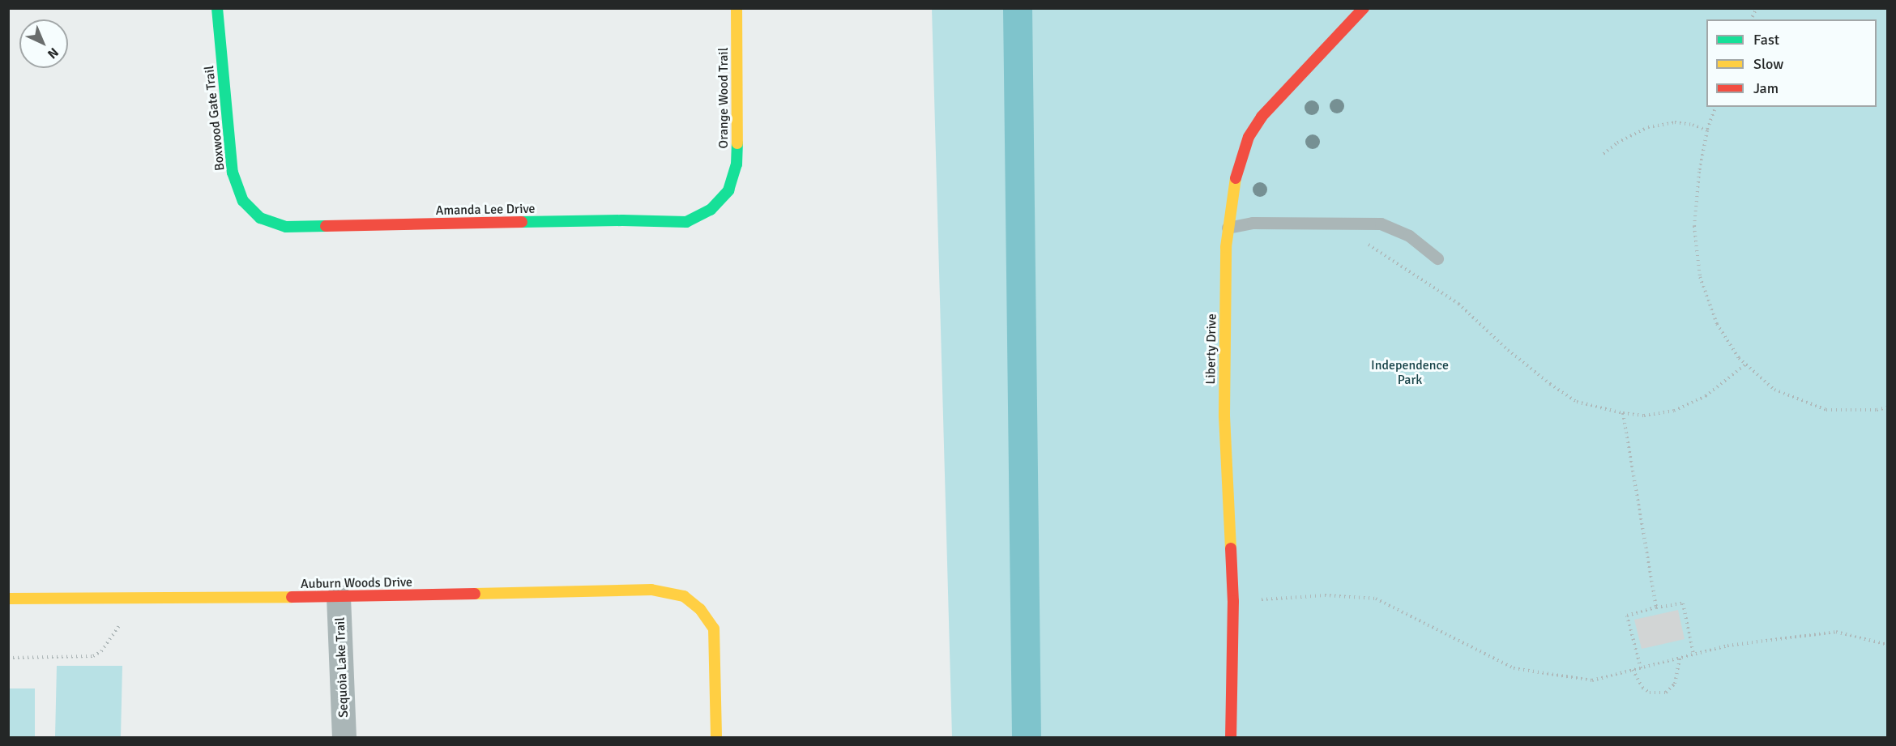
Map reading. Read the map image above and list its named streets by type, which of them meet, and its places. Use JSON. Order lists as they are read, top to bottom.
{
  "streets": {
    "street": [
      "Orange Wood Trail",
      "Boxwood Gate Trail",
      "Amanda Lee Drive",
      "Liberty Drive",
      "Auburn Woods Drive",
      "Sequoia Lake Trail"
    ]
  },
  "crossings": [
    ["Orange Wood Trail", "Amanda Lee Drive"],
    ["Boxwood Gate Trail", "Amanda Lee Drive"],
    ["Auburn Woods Drive", "Sequoia Lake Trail"]
  ],
  "parks": ["Independence Park"],
  "legend": ["Fast", "Slow", "Jam"],
  "north": "bottom right"
}
